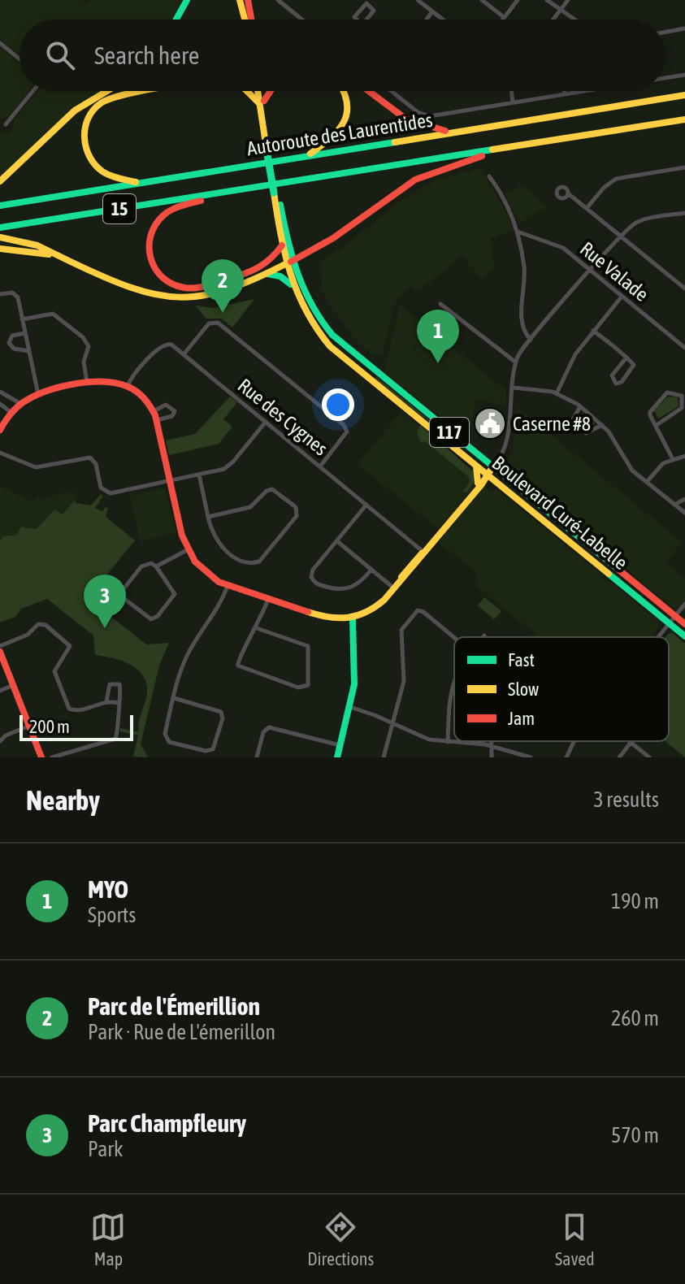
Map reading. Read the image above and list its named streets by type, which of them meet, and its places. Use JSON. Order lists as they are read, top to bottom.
{
  "streets": {
    "main road": [
      "Autoroute des Laurentides",
      "15",
      "117",
      "Boulevard Curé-Labelle"
    ],
    "street": ["Rue Valade", "Rue des Cygnes"]
  },
  "places": {
    "public building": ["Caserne #8"]
  },
  "legend": ["Fast", "Slow", "Jam"],
  "scale_bar": "200 m",
  "page": {
    "search": "Search here",
    "pins": ["2", "1", "3"],
    "scale": "200 m",
    "heading": ["Nearby", "3 results"],
    "list": [
      {
        "mark": "1",
        "name": "MYO",
        "note": "Sports",
        "value": "190 m"
      },
      {
        "mark": "2",
        "name": "Parc de l'Émerillion",
        "note": "Park · Rue de L'émerillon",
        "value": "260 m"
      },
      {
        "mark": "3",
        "name": "Parc Champfleury",
        "note": "Park",
        "value": "570 m"
      }
    ],
    "nav": ["Map", "Directions", "Saved"]
  }
}
